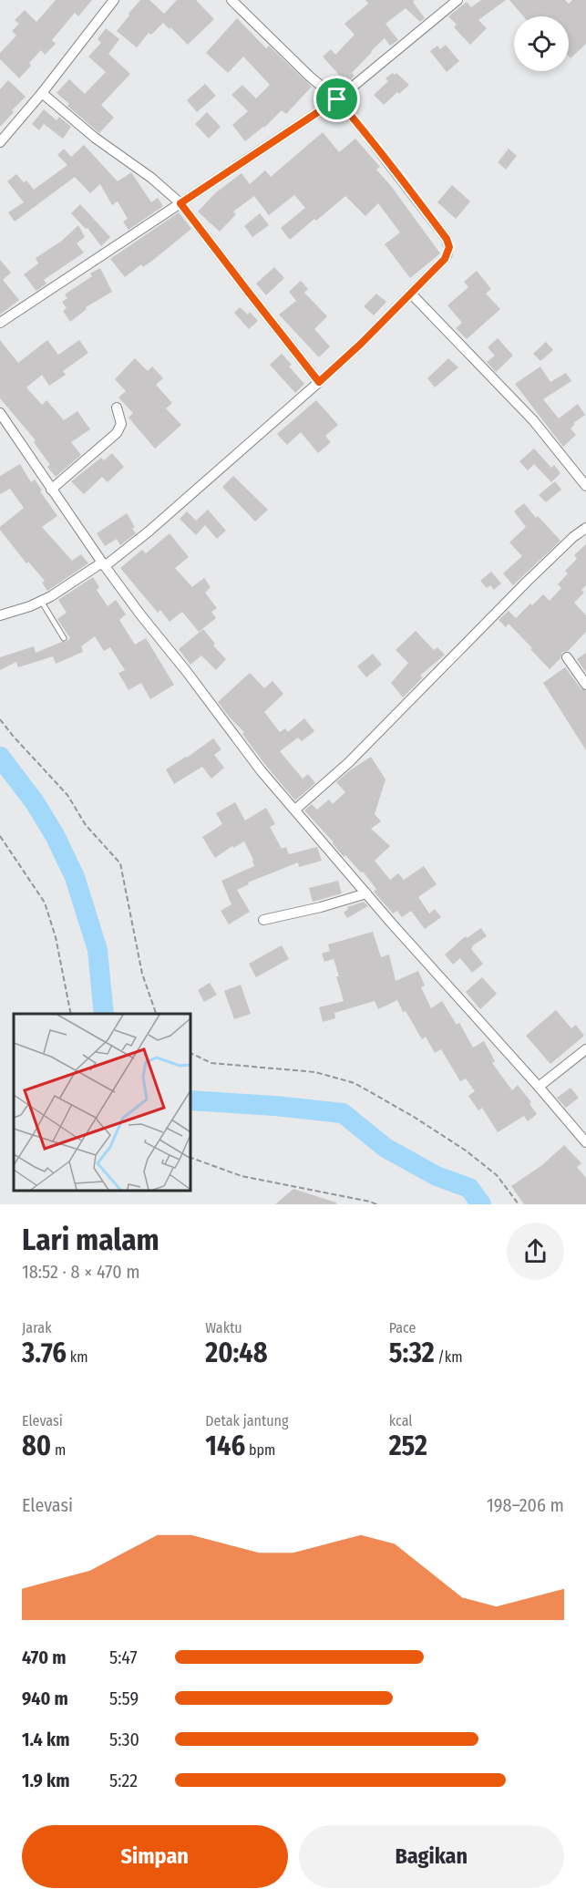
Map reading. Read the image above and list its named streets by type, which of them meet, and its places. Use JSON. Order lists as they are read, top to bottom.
{
  "page": {
    "heading": ["Lari malam", "18:52 · 8 × 470 m"],
    "stats": [
      ["Jarak", "3.76 km"],
      ["Waktu", "20:48"],
      ["Pace", "5:32 /km"],
      ["Elevasi", "80 m"],
      ["Detak jantung", "146 bpm"],
      ["kcal", "252"]
    ],
    "chart": ["Elevasi", "198–206 m"],
    "list": [
      {
        "name": "470 m",
        "note": "5:47"
      },
      {
        "name": "940 m",
        "note": "5:59"
      },
      {
        "name": "1.4 km",
        "note": "5:30"
      },
      {
        "name": "1.9 km",
        "note": "5:22"
      }
    ],
    "buttons": ["Simpan", "Bagikan"]
  }
}
